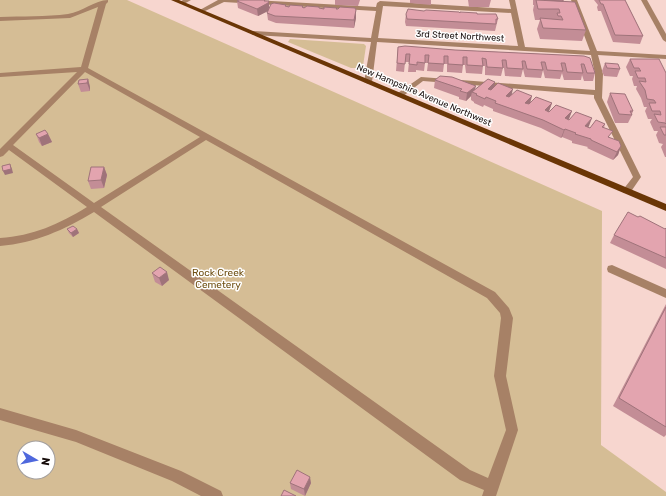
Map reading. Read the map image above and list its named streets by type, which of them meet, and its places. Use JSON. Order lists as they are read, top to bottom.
{
  "streets": {
    "main road": ["New Hampshire Avenue Northwest"],
    "street": ["3rd Street Northwest"]
  },
  "crossings": [
    ["3rd Street Northwest", "New Hampshire Avenue Northwest"]
  ],
  "parks": ["Rock Creek Cemetery"],
  "north": "right"
}
